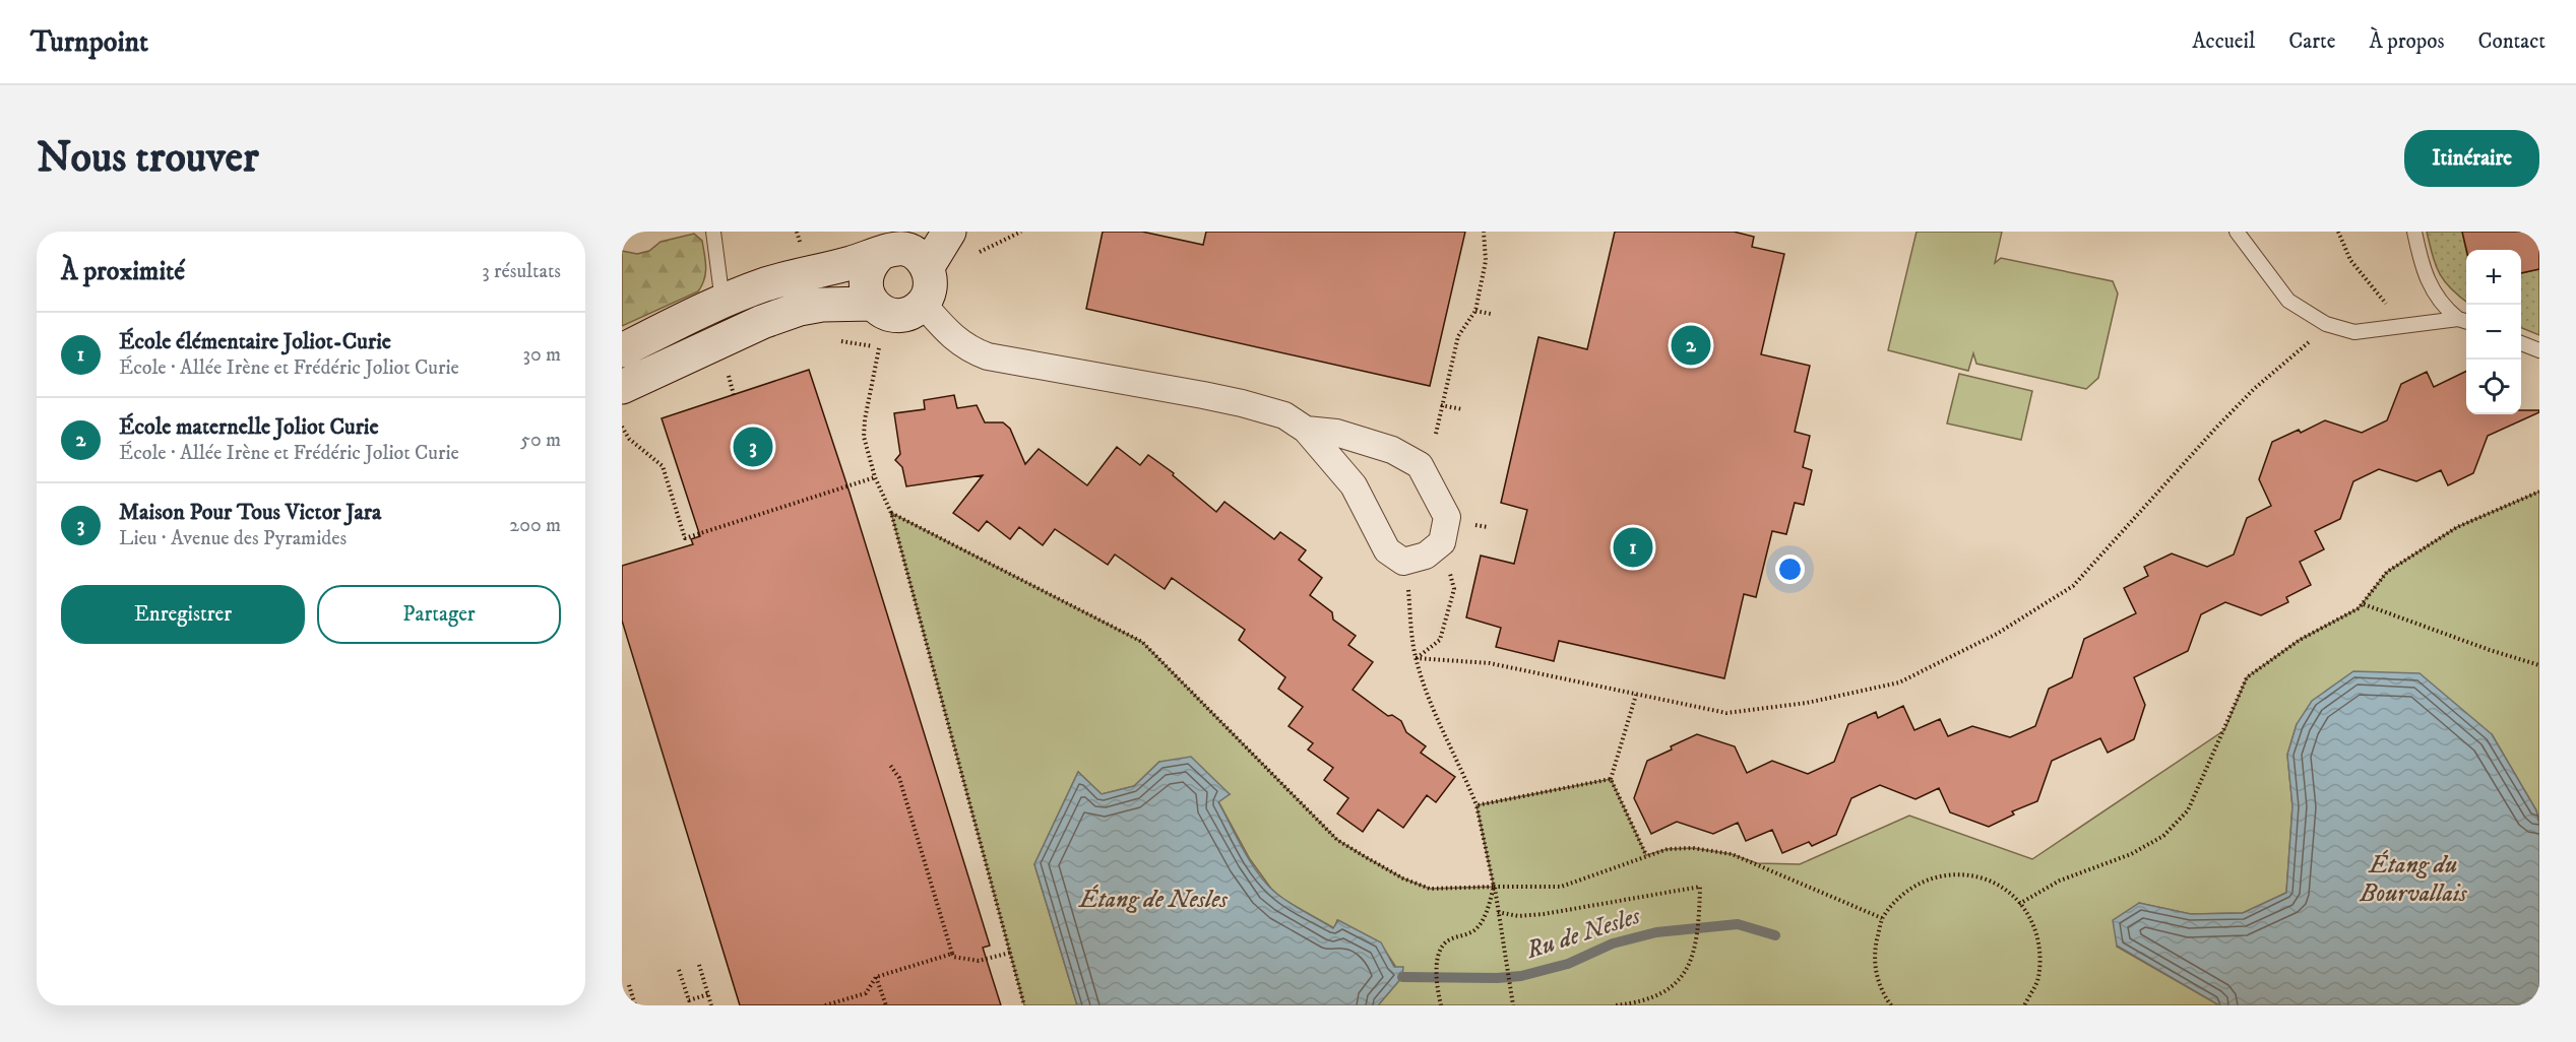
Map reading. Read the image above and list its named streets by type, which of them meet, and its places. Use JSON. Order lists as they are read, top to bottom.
{
  "water": ["Étang du Bourvallais", "Étang de Nesles", "Ru de Nesles"],
  "page": {
    "header": "Turnpoint",
    "nav": [
      "Accueil",
      "Carte",
      "À propos",
      "Contact"
    ],
    "buttons": [
      "Itinéraire",
      ["Enregistrer", "Partager"]
    ],
    "title": "Nous trouver",
    "heading": ["À proximité", "3 résultats"],
    "map_buttons": ["+", "−"],
    "list": [
      {
        "mark": "1",
        "name": "École élémentaire Joliot-Curie",
        "note": "École · Allée Irène et Frédéric Joliot Curie",
        "value": "30 m"
      },
      {
        "mark": "2",
        "name": "École maternelle Joliot Curie",
        "note": "École · Allée Irène et Frédéric Joliot Curie",
        "value": "50 m"
      },
      {
        "mark": "3",
        "name": "Maison Pour Tous Victor Jara",
        "note": "Lieu · Avenue des Pyramides",
        "value": "200 m"
      }
    ],
    "pins": ["2", "3", "1"]
  }
}
